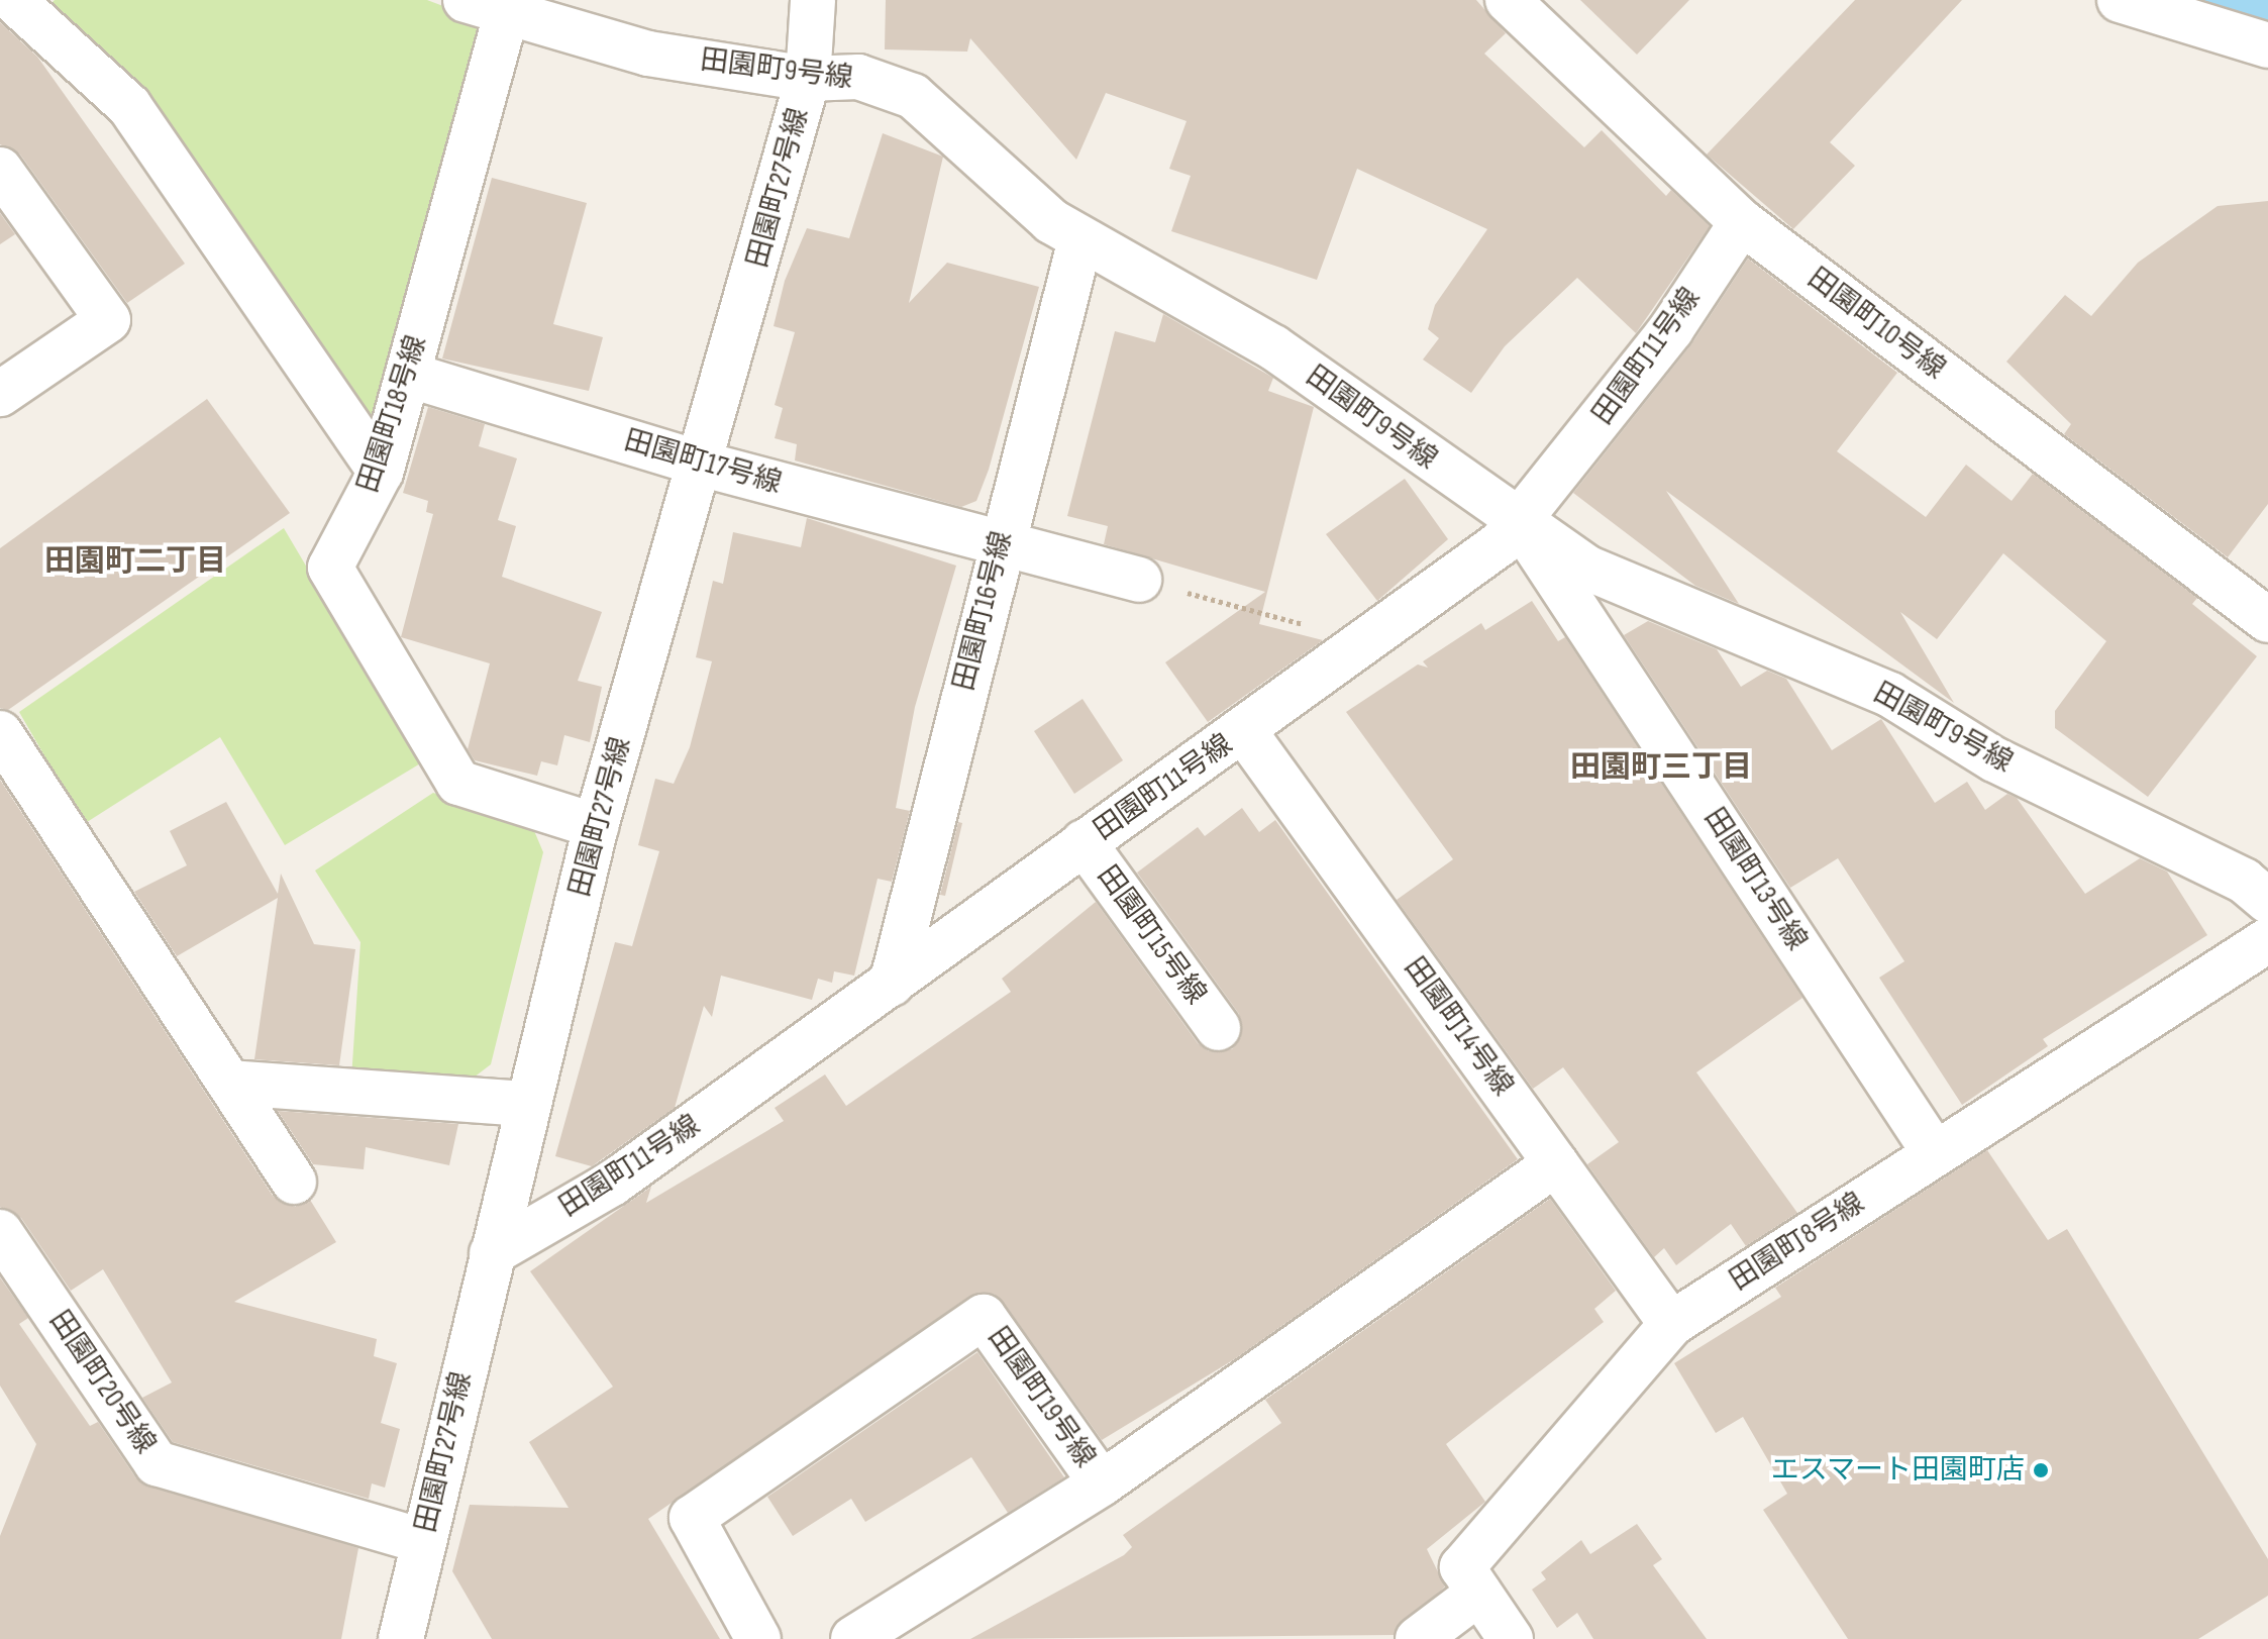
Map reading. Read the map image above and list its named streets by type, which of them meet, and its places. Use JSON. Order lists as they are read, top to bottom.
{
  "streets": {
    "street": [
      "田園町9号線",
      "田園町27号線",
      "田園町10号線",
      "田園町11号線",
      "田園町18号線",
      "田園町17号線",
      "田園町16号線",
      "田園町13号線",
      "田園町15号線",
      "田園町14号線",
      "田園町8号線",
      "田園町20号線",
      "田園町19号線"
    ]
  },
  "crossings": [
    ["田園町9号線", "田園町27号線"],
    ["田園町9号線", "田園町11号線"],
    ["田園町9号線", "田園町18号線"],
    ["田園町9号線", "田園町16号線"],
    ["田園町9号線", "田園町13号線"],
    ["田園町27号線", "田園町11号線"],
    ["田園町27号線", "田園町18号線"],
    ["田園町27号線", "田園町17号線"],
    ["田園町27号線", "田園町20号線"],
    ["田園町10号線", "田園町11号線"],
    ["田園町11号線", "田園町16号線"],
    ["田園町11号線", "田園町13号線"],
    ["田園町11号線", "田園町15号線"],
    ["田園町11号線", "田園町14号線"],
    ["田園町18号線", "田園町17号線"],
    ["田園町17号線", "田園町16号線"],
    ["田園町13号線", "田園町8号線"],
    ["田園町14号線", "田園町8号線"]
  ],
  "districts": ["田園町二丁目", "田園町三丁目"],
  "places": ["エスマート田園町店"]
}
